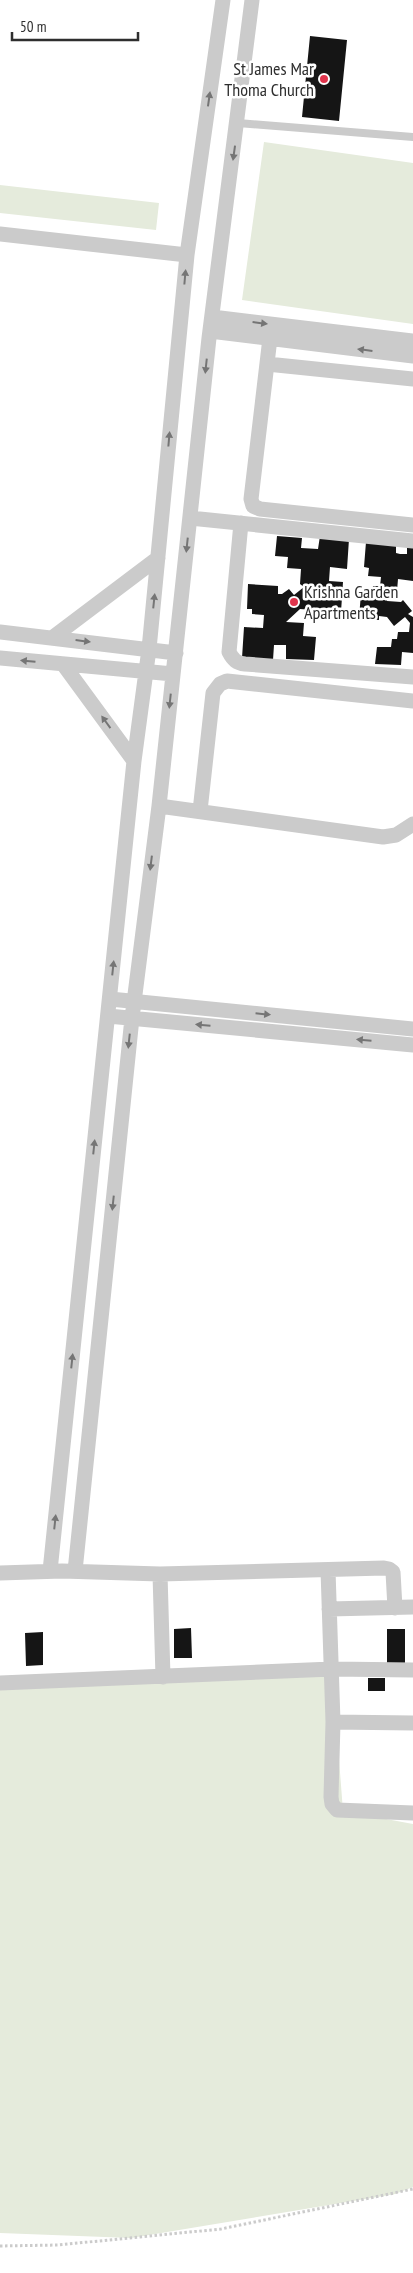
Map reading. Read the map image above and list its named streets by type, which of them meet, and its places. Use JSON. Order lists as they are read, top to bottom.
{
  "places": ["St James Mar Thoma Church", "Krishna Garden Apartments"],
  "scale_bar": "50 m"
}
